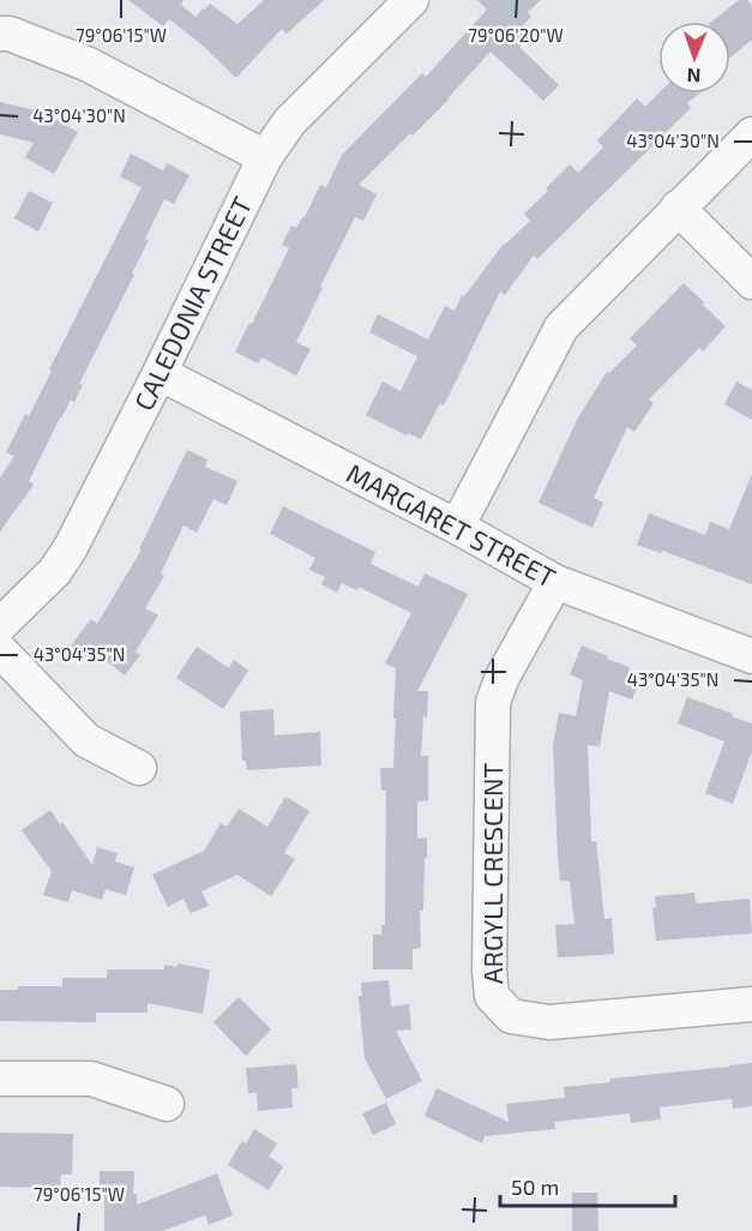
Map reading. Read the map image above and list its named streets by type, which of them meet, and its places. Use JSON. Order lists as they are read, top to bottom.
{
  "streets": {
    "street": ["CALEDONIA STREET", "MARGARET STREET", "ARGYLL CRESCENT"]
  },
  "crossings": [
    ["CALEDONIA STREET", "MARGARET STREET"],
    ["MARGARET STREET", "ARGYLL CRESCENT"]
  ],
  "scale_bar": "50 m",
  "north": "bottom",
  "coordinates": [
    "79°06'15\"W",
    "79°06'20\"W",
    "43°04'30\"N",
    "43°04'35\"N"
  ]
}
